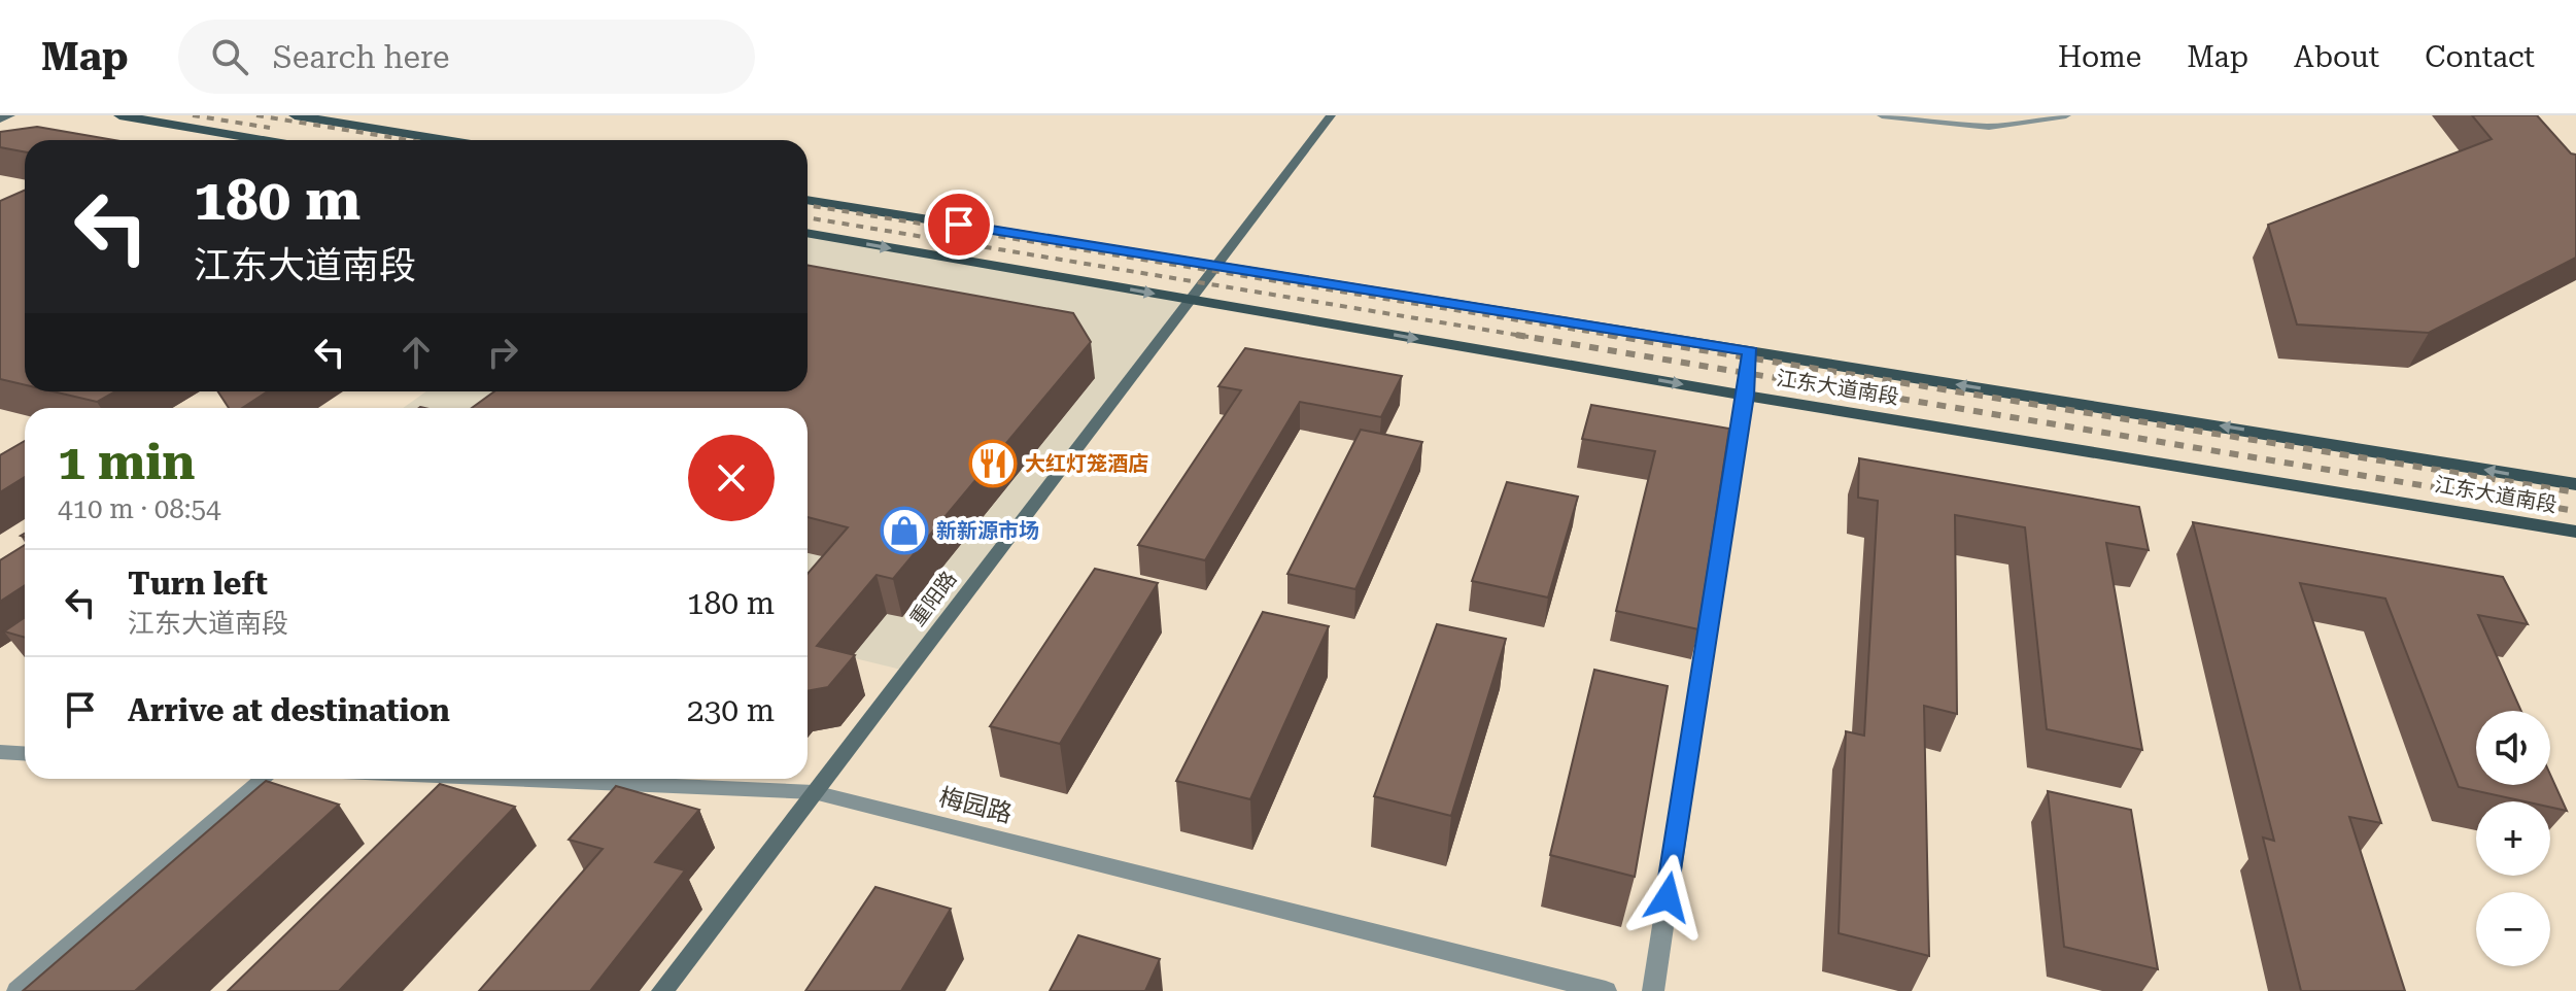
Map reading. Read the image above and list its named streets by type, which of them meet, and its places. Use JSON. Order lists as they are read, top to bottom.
{
  "streets": {
    "main road": ["江东大道南段"],
    "street": ["重阳路", "梅园路"]
  },
  "crossings": [
    ["江东大道南段", "重阳路"],
    ["重阳路", "梅园路"]
  ],
  "places": {
    "restaurant": ["大红灯笼酒店"],
    "shop": ["新新源市场"]
  },
  "page": {
    "header": "Map",
    "search": "Search here",
    "nav": [
      "Home",
      "Map",
      "About",
      "Contact"
    ],
    "turn": ["180 m", "江东大道南段"],
    "heading": ["1 min", "410 m · 08:54"],
    "list": [
      {
        "name": "Turn left",
        "note": "江东大道南段",
        "value": "180 m"
      },
      {
        "name": "Arrive at destination",
        "value": "230 m"
      }
    ],
    "map_buttons": ["+", "−"]
  }
}
